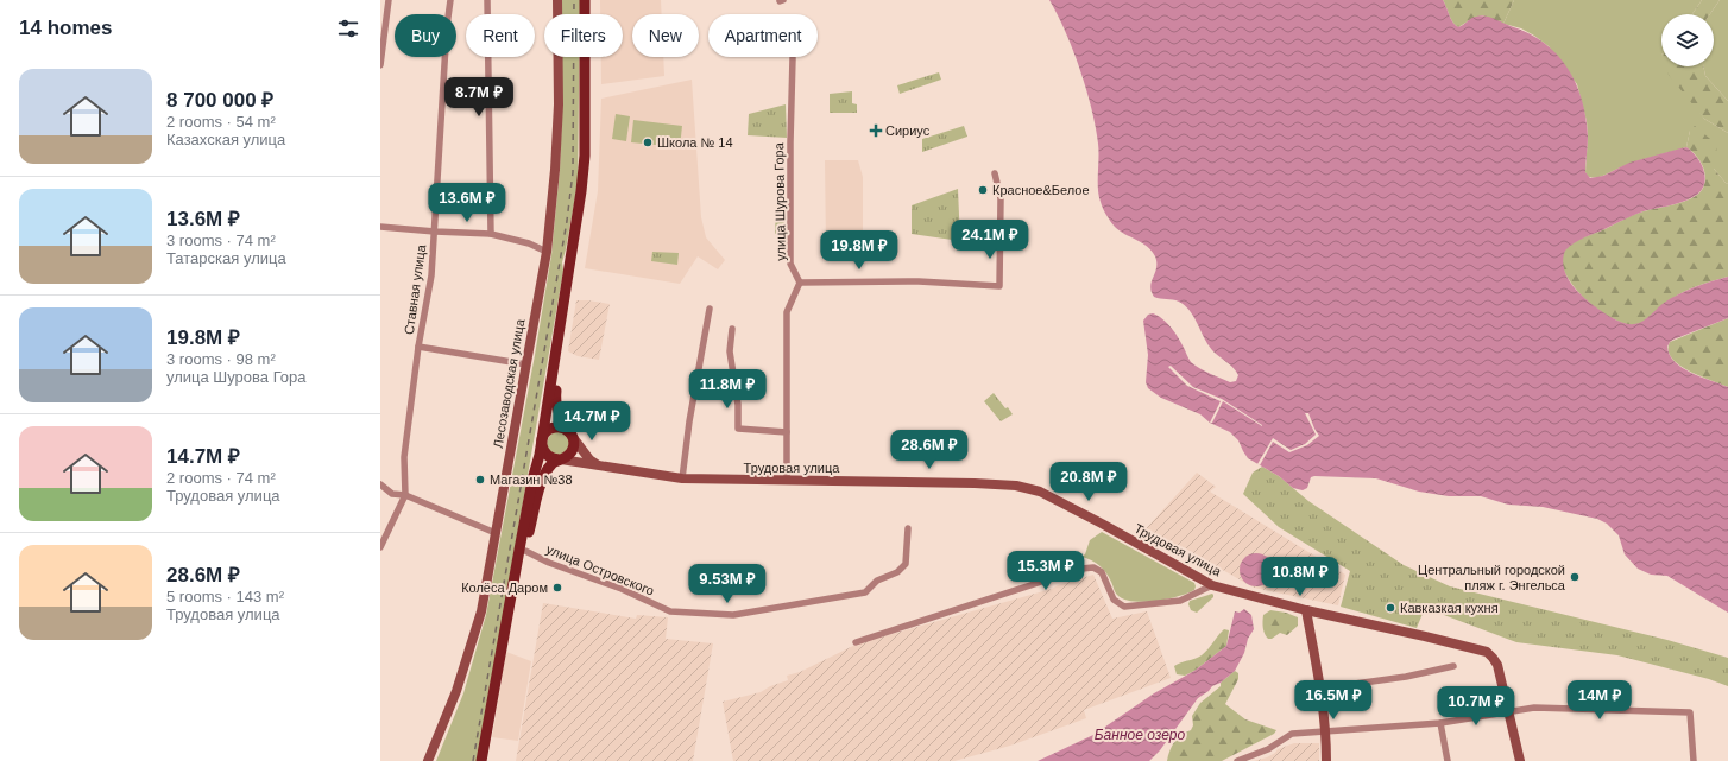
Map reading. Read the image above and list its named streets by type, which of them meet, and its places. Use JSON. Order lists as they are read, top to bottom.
{
  "streets": {
    "main road": ["Лесозаводская улица", "Трудовая улица"],
    "street": ["улица Шурова Гора", "Ставная улица", "улица Островского"]
  },
  "water": ["Банное озеро"],
  "places": {
    "health": ["Сириус"],
    "other": [
      "Школа № 14",
      "Красное&Белое",
      "Магазин №38",
      "Центральный городской пляж г. Энгельса",
      "Колёса Даром",
      "Кавказкая кухня"
    ]
  },
  "page": {
    "heading": "14 homes",
    "chip": [
      "Buy",
      "Rent",
      "Filters",
      "New",
      "Apartment"
    ],
    "list": [
      {
        "name": "8 700 000 ₽",
        "note": "2 rooms · 54 m² · Казахская улица"
      },
      {
        "name": "13.6M ₽",
        "note": "3 rooms · 74 m² · Татарская улица"
      },
      {
        "name": "19.8M ₽",
        "note": "3 rooms · 98 m² · улица Шурова Гора"
      },
      {
        "name": "14.7M ₽",
        "note": "2 rooms · 74 m² · Трудовая улица"
      },
      {
        "name": "28.6M ₽",
        "note": "5 rooms · 143 m² · Трудовая улица"
      }
    ],
    "price": [
      "8.7M ₽",
      "13.6M ₽",
      "24.1M ₽",
      "19.8M ₽",
      "11.8M ₽",
      "14.7M ₽",
      "28.6M ₽",
      "20.8M ₽",
      "15.3M ₽",
      "10.8M ₽",
      "9.53M ₽",
      "16.5M ₽",
      "14M ₽",
      "10.7M ₽"
    ]
  }
}
